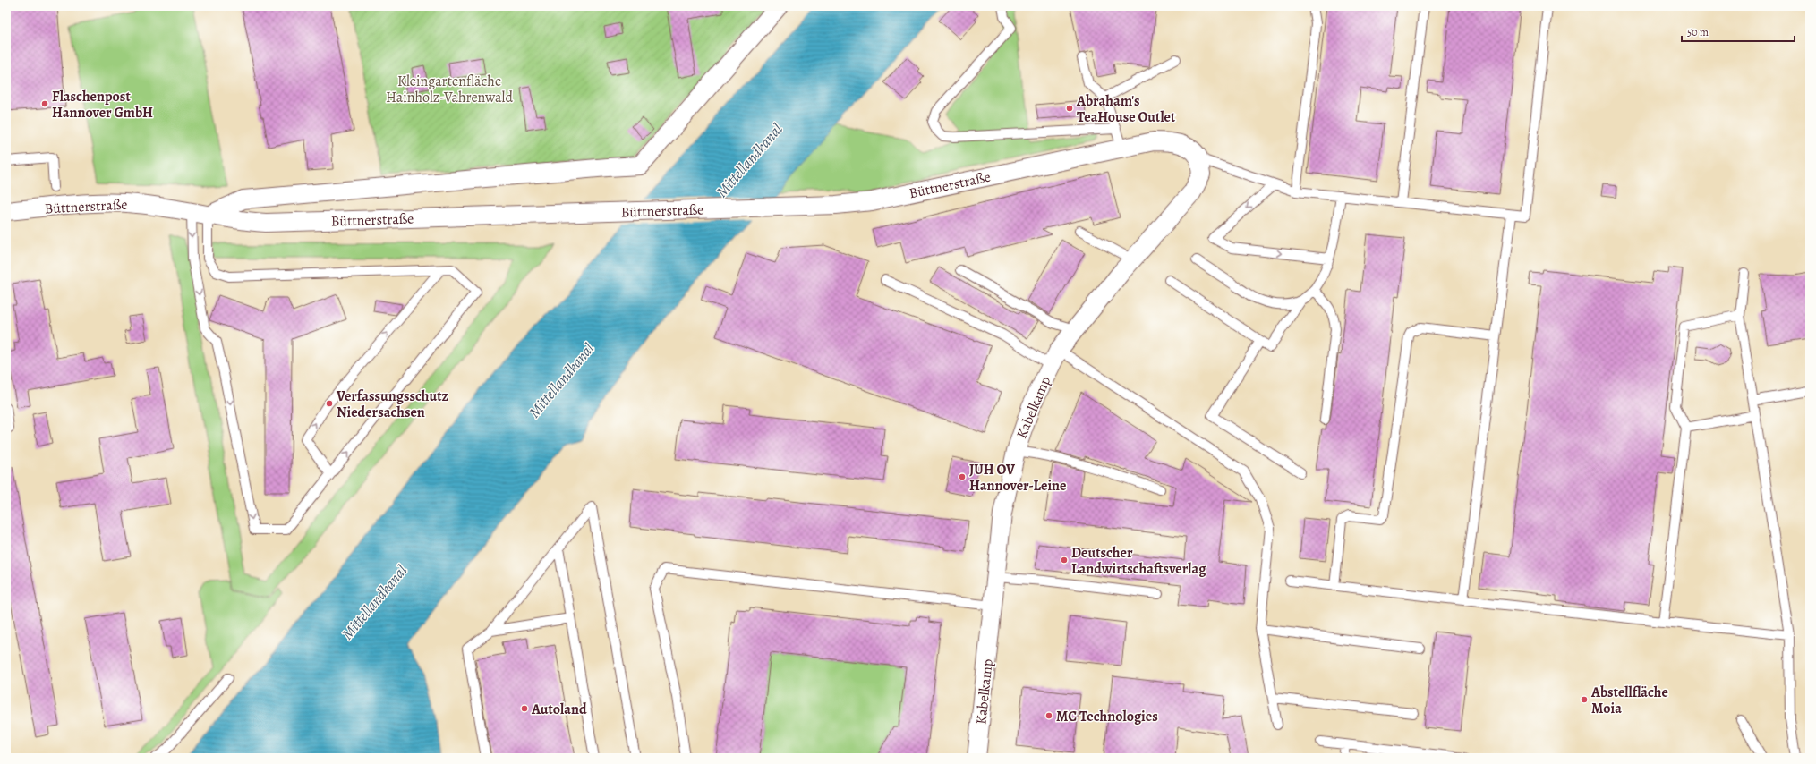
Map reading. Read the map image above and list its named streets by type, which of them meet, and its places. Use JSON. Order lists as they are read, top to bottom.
{
  "streets": {
    "street": ["Büttnerstraße", "Kabelkamp"]
  },
  "crossings": [
    ["Büttnerstraße", "Kabelkamp"]
  ],
  "water": ["Mittellandkanal"],
  "parks": ["Kleingartenfläche Hainholz-Vahrenwald"],
  "places": [
    "Flaschenpost Hannover GmbH",
    "Abraham's TeaHouse Outlet",
    "Verfassungsschutz Niedersachsen",
    "JUH OV Hannover-Leine",
    "Deutscher Landwirtschaftsverlag",
    "Abstellfläche Moia",
    "Autoland",
    "MC Technologies"
  ],
  "scale_bar": "50 m"
}
